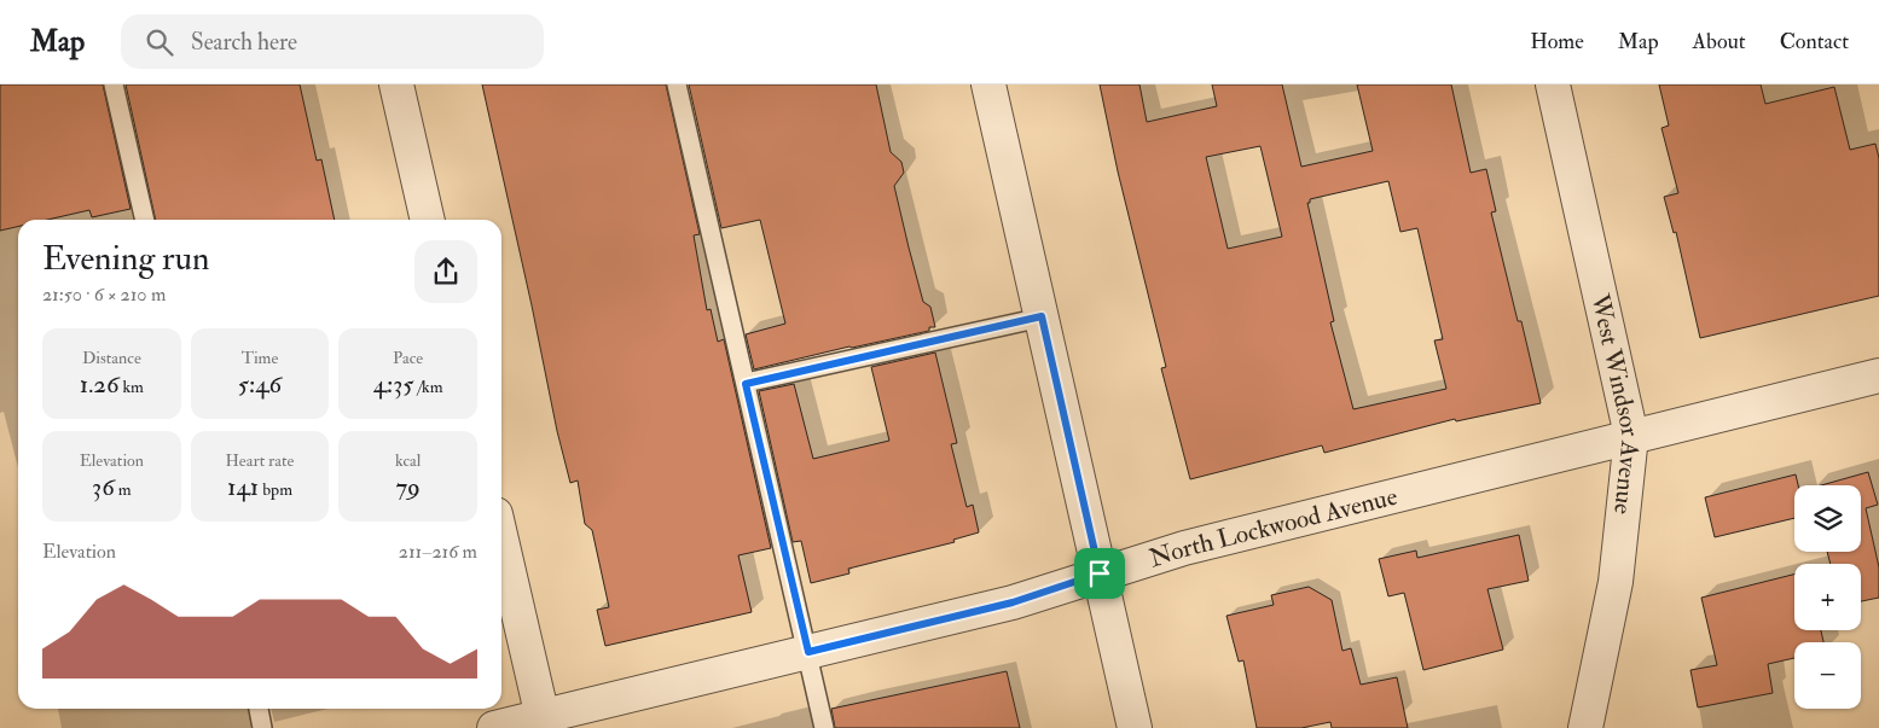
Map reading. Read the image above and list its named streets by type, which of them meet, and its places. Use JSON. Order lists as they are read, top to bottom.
{
  "streets": {
    "street": ["West Windsor Avenue", "North Lockwood Avenue"]
  },
  "crossings": [
    ["West Windsor Avenue", "North Lockwood Avenue"]
  ],
  "page": {
    "header": "Map",
    "search": "Search here",
    "nav": [
      "Home",
      "Map",
      "About",
      "Contact"
    ],
    "heading": ["Evening run", "21:50 · 6 × 210 m"],
    "stats": [
      ["Distance", "1.26 km"],
      ["Time", "5:46"],
      ["Pace", "4:35 /km"],
      ["Elevation", "36 m"],
      ["Heart rate", "141 bpm"],
      ["kcal", "79"]
    ],
    "map_buttons": ["+", "−"],
    "chart": ["Elevation", "211–216 m"]
  }
}
